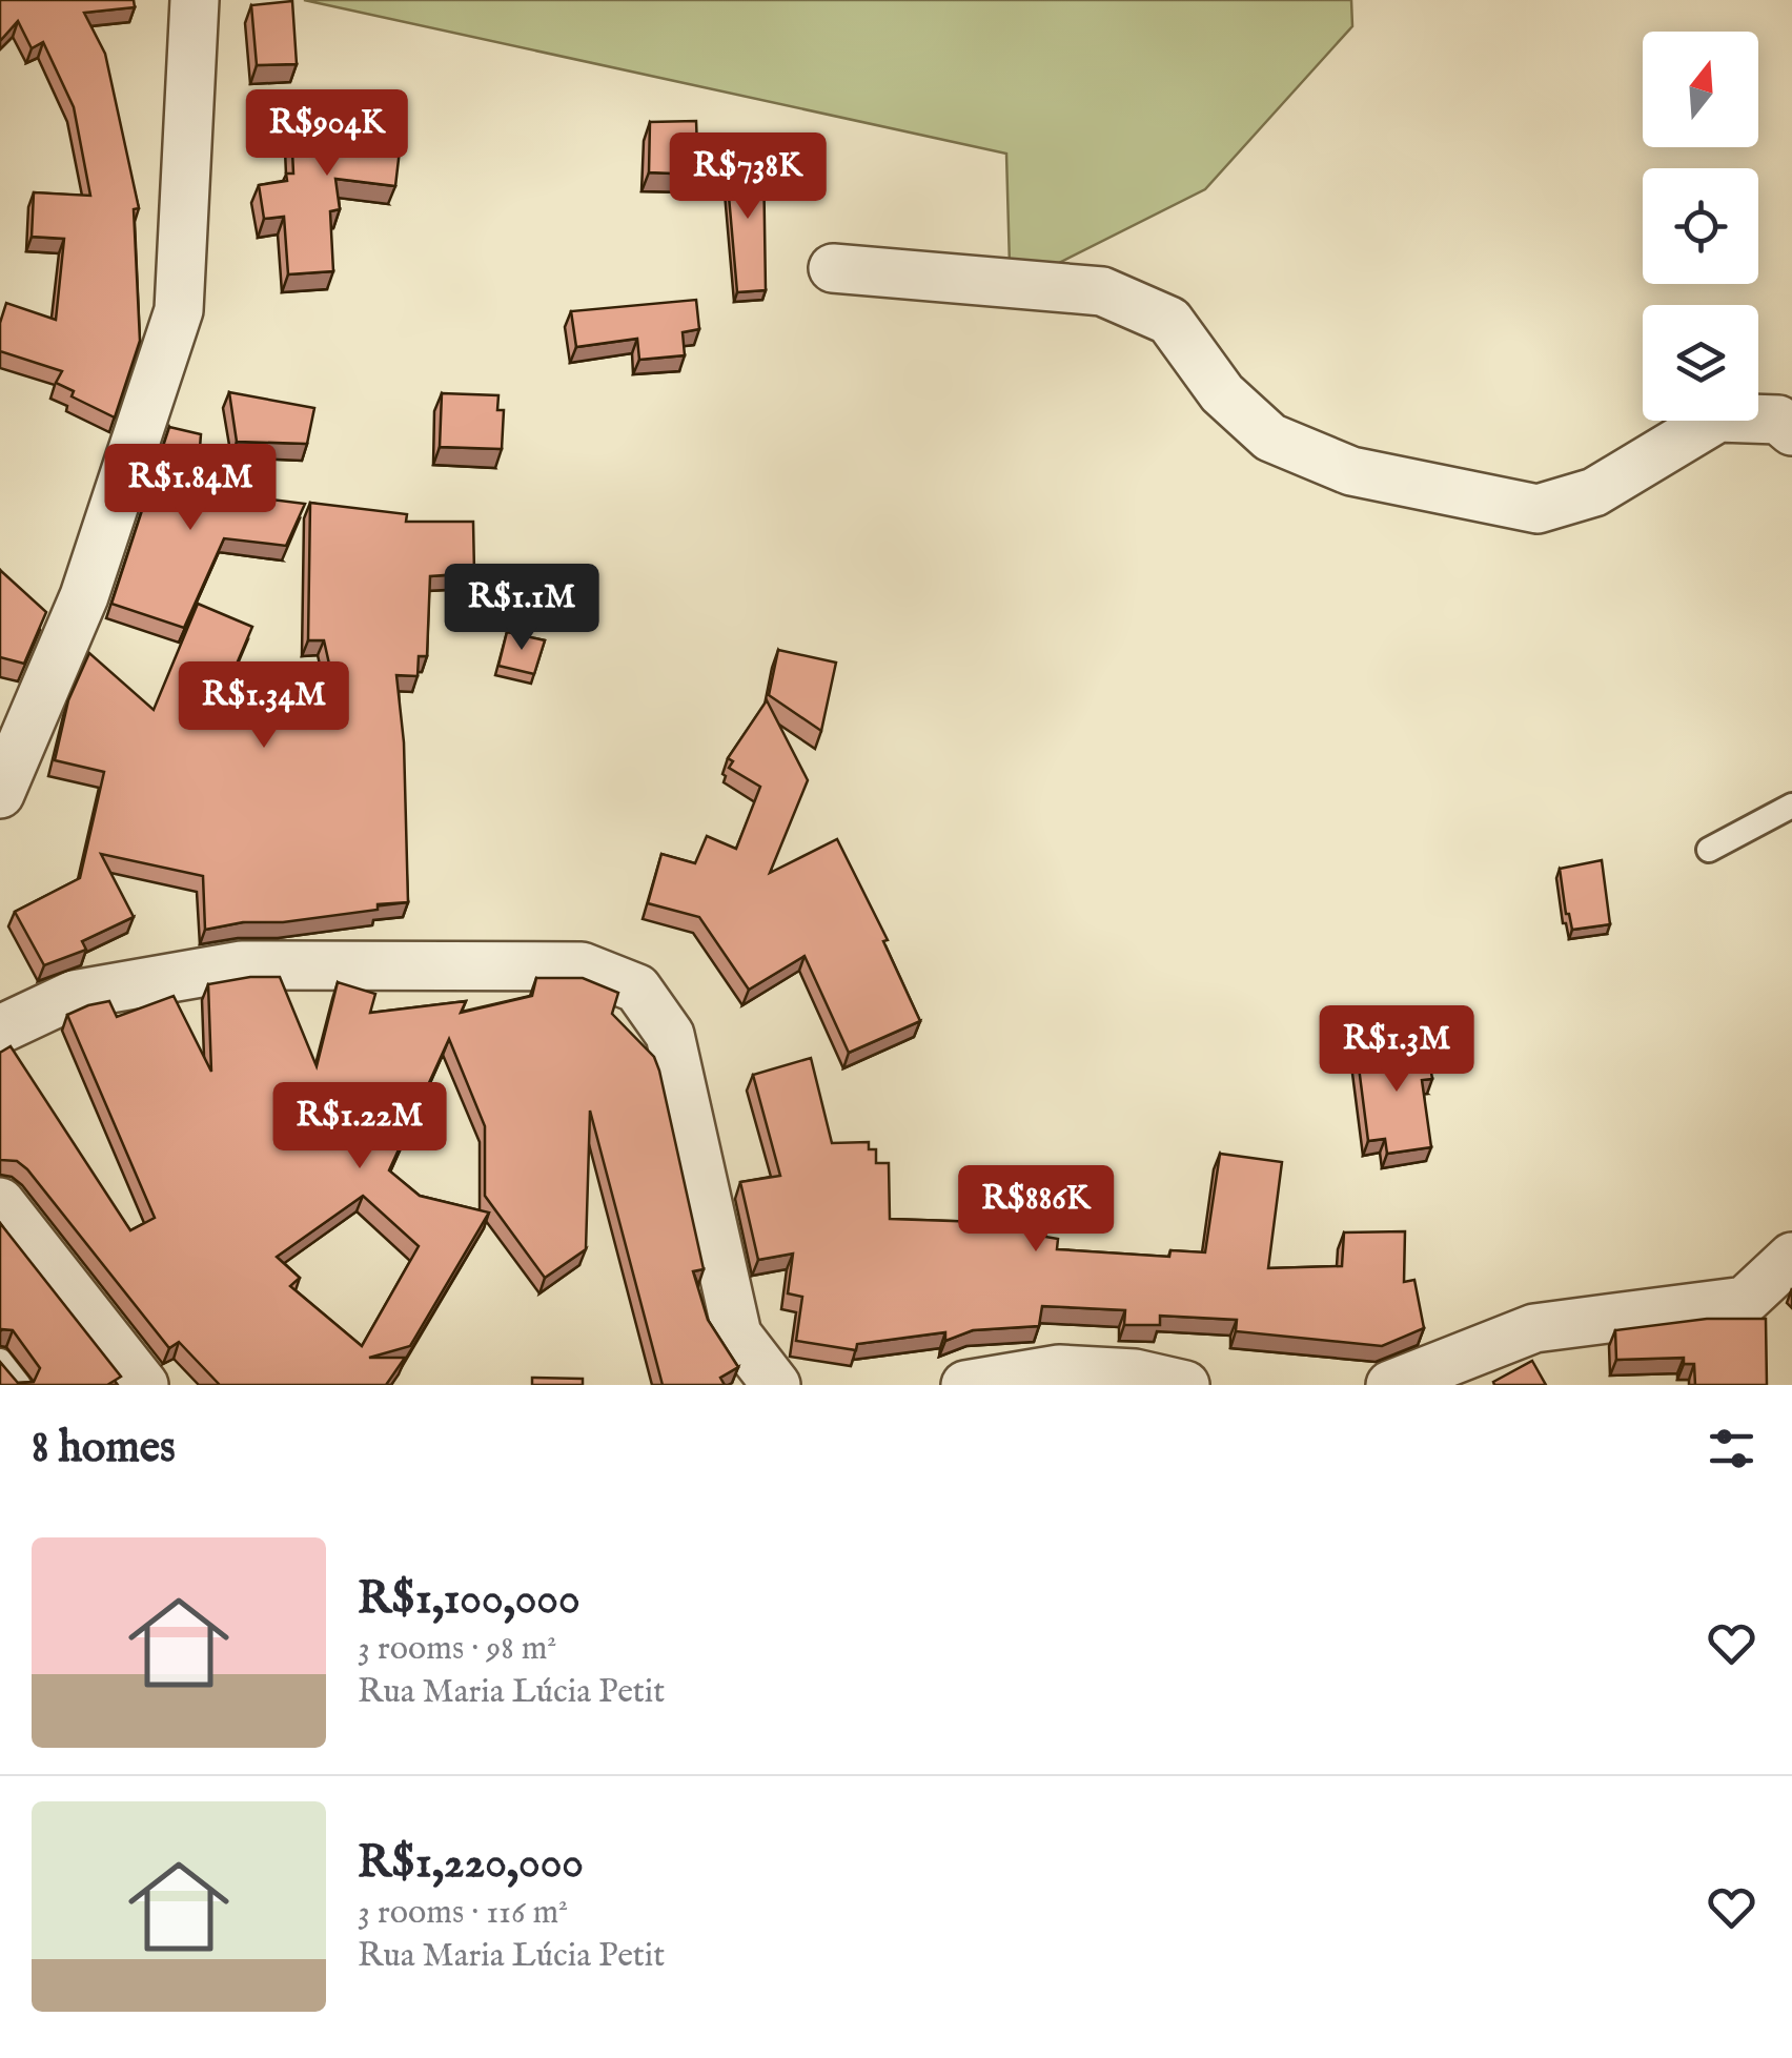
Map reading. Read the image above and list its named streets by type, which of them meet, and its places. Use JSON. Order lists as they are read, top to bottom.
{
  "north": "top",
  "page": {
    "price": [
      "R$904K",
      "R$738K",
      "R$1.84M",
      "R$1.1M",
      "R$1.34M",
      "R$1.3M",
      "R$1.22M",
      "R$886K"
    ],
    "heading": "8 homes",
    "list": [
      {
        "name": "R$1,100,000",
        "note": "3 rooms · 98 m² · Rua Maria Lúcia Petit"
      },
      {
        "name": "R$1,220,000",
        "note": "3 rooms · 116 m² · Rua Maria Lúcia Petit"
      }
    ]
  }
}
